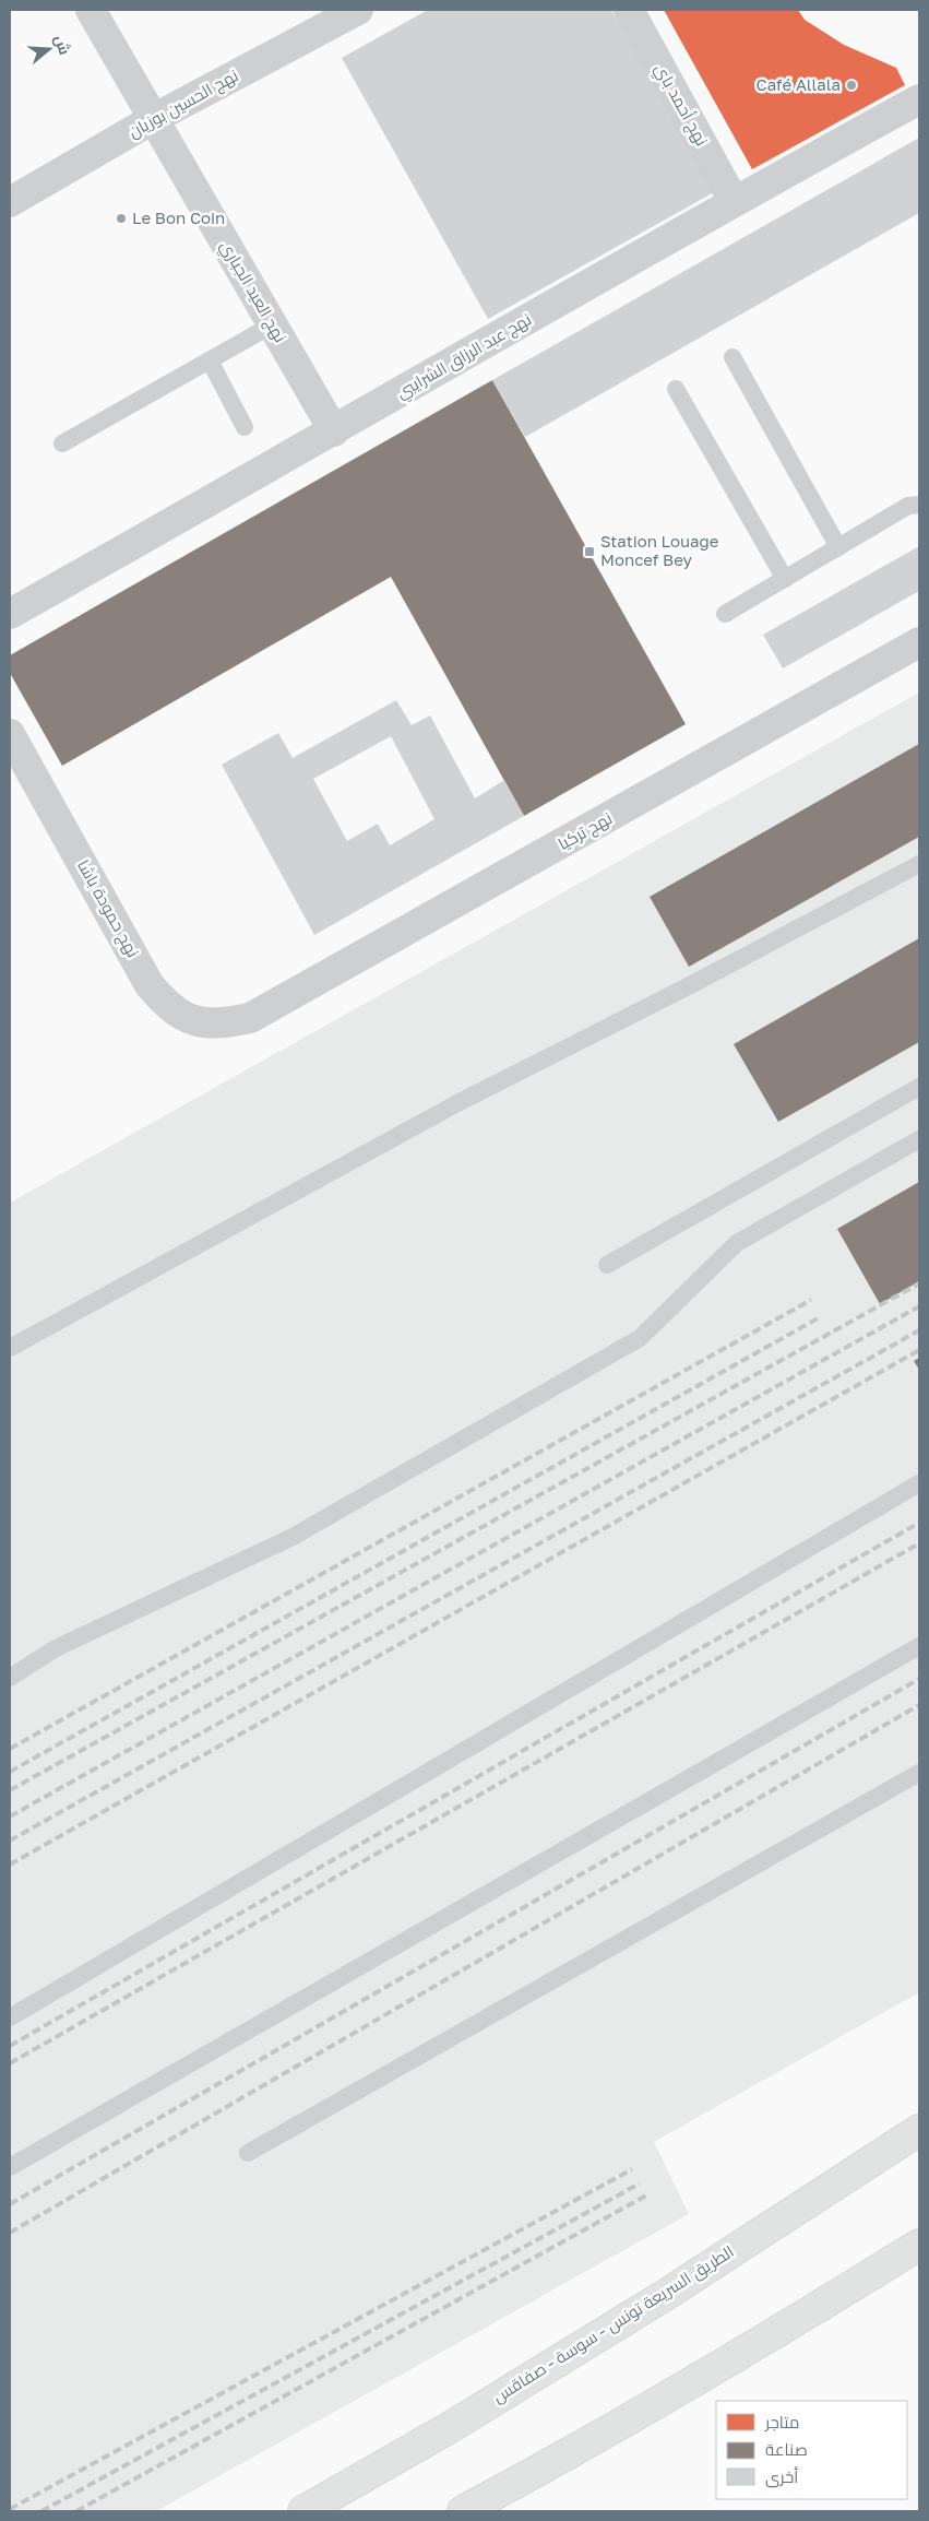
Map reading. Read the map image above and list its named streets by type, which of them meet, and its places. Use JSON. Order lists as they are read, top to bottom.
{
  "streets": {
    "highway": ["الطريق السريعة تونس - سوسة - صفاقس"],
    "street": [
      "نهج الحسين بوزيان",
      "نهج أحمد باي",
      "نهج العيد الجباري",
      "نهج عبد الرزاق الشرايبي",
      "نهج تركيا",
      "نهج حمودة باشا"
    ]
  },
  "crossings": [
    ["نهج الحسين بوزيان", "نهج العيد الجباري"],
    ["نهج أحمد باي", "نهج عبد الرزاق الشرايبي"],
    ["نهج العيد الجباري", "نهج عبد الرزاق الشرايبي"],
    ["نهج تركيا", "نهج حمودة باشا"]
  ],
  "places": {
    "other": ["Café Allala", "Le Bon Coin"],
    "transit": ["Station Louage Moncef Bey"]
  },
  "legend": ["متاجر", "صناعة", "أخرى"],
  "north": "right"
}
